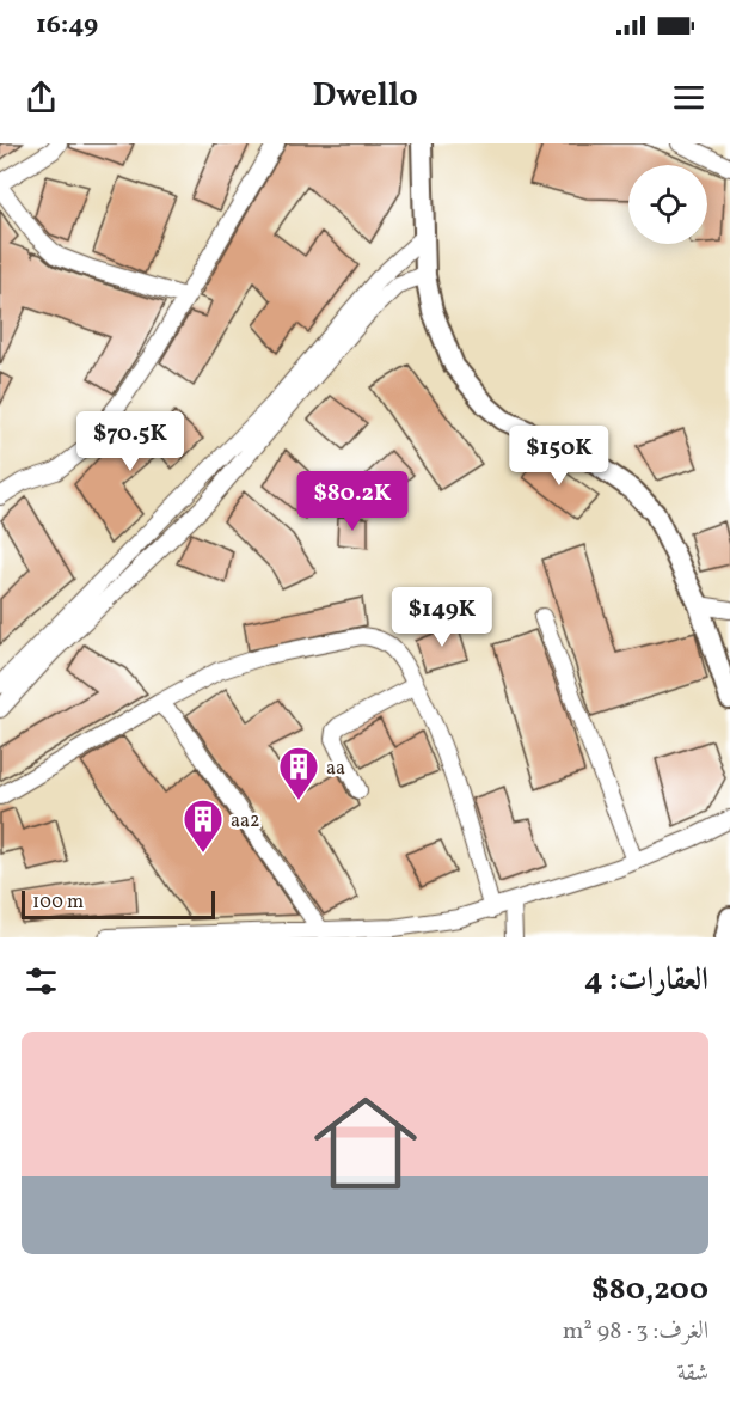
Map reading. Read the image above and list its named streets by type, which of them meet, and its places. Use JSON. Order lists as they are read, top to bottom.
{
  "places": {
    "building": ["aa", "aa2"]
  },
  "scale_bar": "100 m",
  "page": {
    "status": "16:49",
    "header": "Dwello",
    "price": [
      "$70.5K",
      "$150K",
      "$80.2K",
      "$149K"
    ],
    "scale": "100 m",
    "heading": "العقارات: 4",
    "list": [
      {
        "name": "$80,200",
        "note": "الغرف: 3 · 98 m² · شقة"
      }
    ]
  }
}
